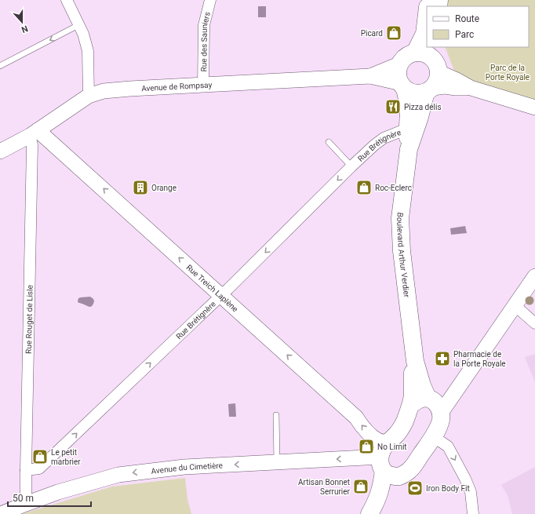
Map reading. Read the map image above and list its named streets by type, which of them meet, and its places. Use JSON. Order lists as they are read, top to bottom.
{
  "streets": {
    "main road": ["Boulevard Arthur Verdier"],
    "street": [
      "Rue des Sauniers",
      "Avenue de Rompsay",
      "Rue Brétignère",
      "Rue Treich Laplène",
      "Rue Rouget de Lisle",
      "Avenue du Cimetière"
    ]
  },
  "crossings": [
    ["Rue des Sauniers", "Avenue de Rompsay"],
    ["Avenue de Rompsay", "Boulevard Arthur Verdier"],
    ["Avenue de Rompsay", "Rue Treich Laplène"],
    ["Avenue de Rompsay", "Rue Rouget de Lisle"],
    ["Rue Brétignère", "Boulevard Arthur Verdier"],
    ["Rue Brétignère", "Rue Treich Laplène"],
    ["Rue Brétignère", "Rue Rouget de Lisle"],
    ["Boulevard Arthur Verdier", "Rue Treich Laplène"],
    ["Boulevard Arthur Verdier", "Avenue du Cimetière"],
    ["Rue Treich Laplène", "Rue Rouget de Lisle"],
    ["Rue Treich Laplène", "Avenue du Cimetière"],
    ["Rue Rouget de Lisle", "Avenue du Cimetière"]
  ],
  "one_way": ["Rue Treich Laplène", "Avenue du Cimetière"],
  "parks": ["Parc de la Porte Royale"],
  "places": {
    "shop": [
      "Picard",
      "Roc-Eclerc",
      "No Limit",
      "Le petit marbrier",
      "Artisan Bonnet Serrurier"
    ],
    "restaurant": ["Pizza délis"],
    "building": ["Orange"],
    "pharmacy": ["Pharmacie de la Porte Royale"],
    "sports": ["Iron Body Fit"]
  },
  "legend": ["Route", "Parc"],
  "scale_bar": "50 m",
  "north": "bottom"
}
